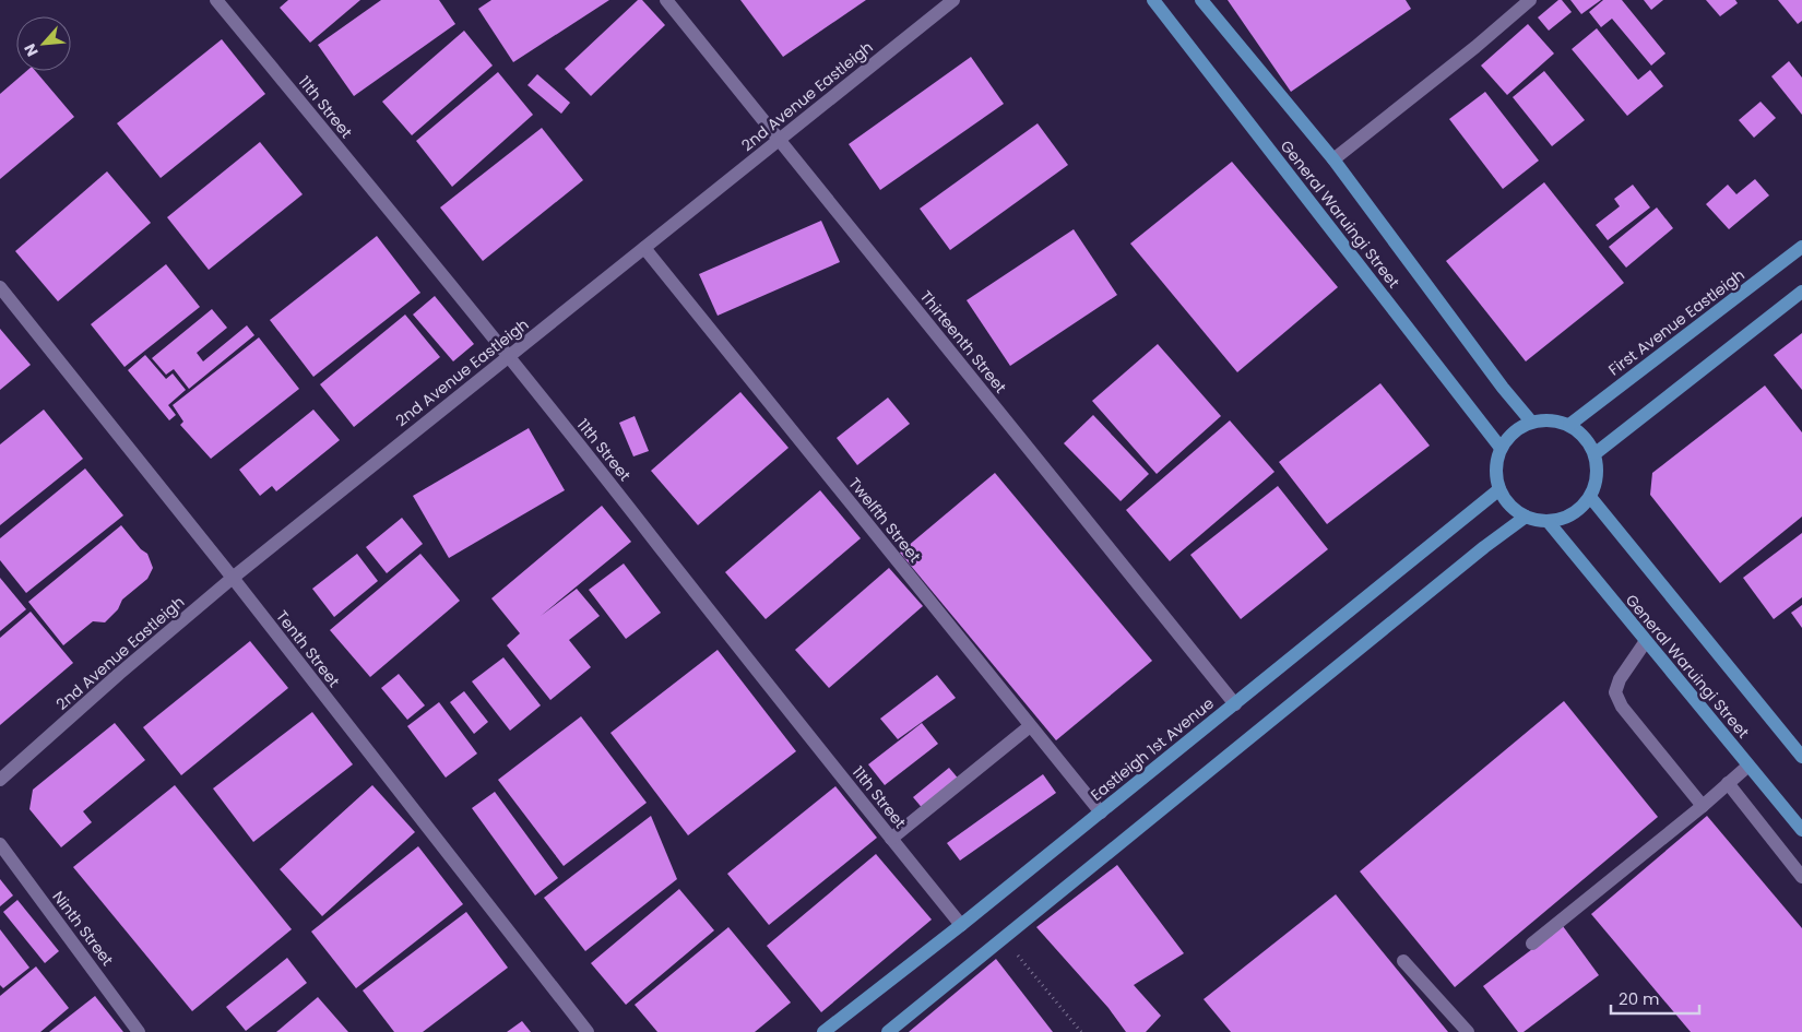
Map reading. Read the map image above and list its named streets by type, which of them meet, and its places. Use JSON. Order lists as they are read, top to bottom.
{
  "streets": {
    "main road": ["General Waruingi Street", "First Avenue Eastleigh", "Eastleigh 1st Avenue"],
    "street": [
      "2nd Avenue Eastleigh",
      "11th Street",
      "Thirteenth Street",
      "Twelfth Street",
      "Tenth Street",
      "Ninth Street"
    ]
  },
  "crossings": [
    ["2nd Avenue Eastleigh", "11th Street"],
    ["2nd Avenue Eastleigh", "Thirteenth Street"],
    ["2nd Avenue Eastleigh", "Twelfth Street"],
    ["2nd Avenue Eastleigh", "Tenth Street"],
    ["11th Street", "Eastleigh 1st Avenue"],
    ["General Waruingi Street", "First Avenue Eastleigh"],
    ["General Waruingi Street", "Eastleigh 1st Avenue"],
    ["First Avenue Eastleigh", "Eastleigh 1st Avenue"],
    ["Thirteenth Street", "Eastleigh 1st Avenue"],
    ["Twelfth Street", "Eastleigh 1st Avenue"]
  ],
  "scale_bar": "20 m",
  "north": "bottom left"
}
